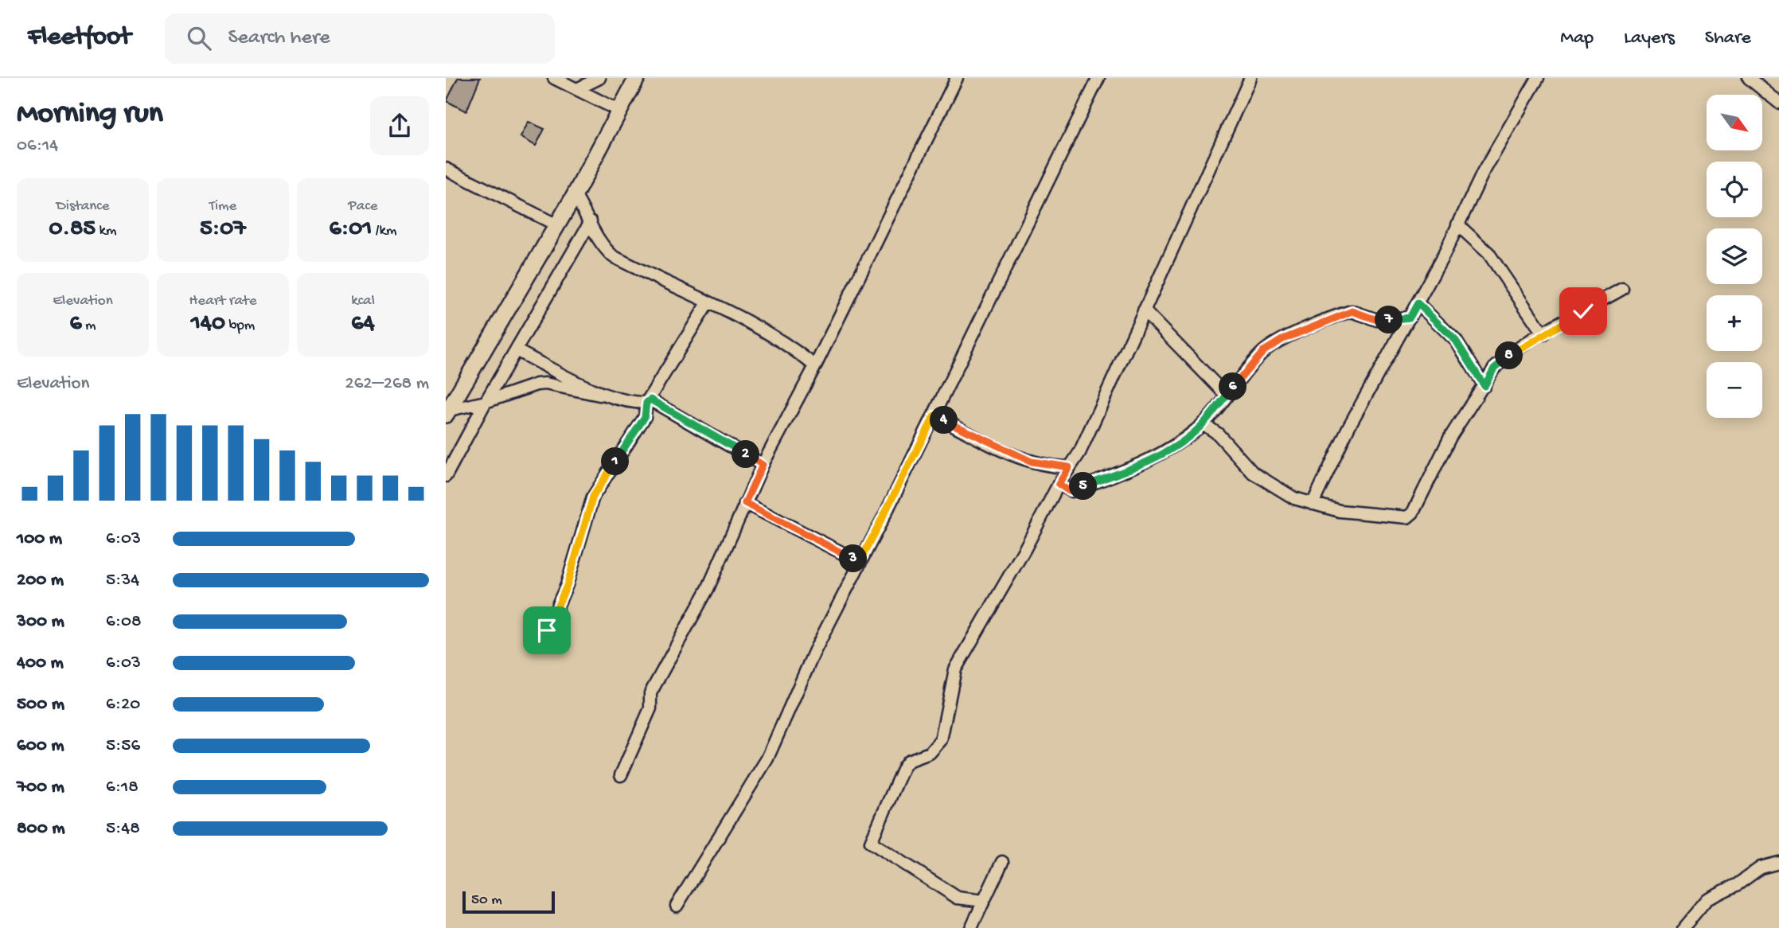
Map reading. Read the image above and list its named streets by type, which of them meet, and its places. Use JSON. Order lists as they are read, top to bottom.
{
  "scale_bar": "50 m",
  "north": "bottom right",
  "page": {
    "header": "Fleetfoot",
    "search": "Search here",
    "nav": ["Map", "Layers", "Share"],
    "heading": ["Morning run", "06:14"],
    "map_buttons": ["+", "−"],
    "stats": [
      ["Distance", "0.85 km"],
      ["Time", "5:07"],
      ["Pace", "6:01 /km"],
      ["Elevation", "6 m"],
      ["Heart rate", "140 bpm"],
      ["kcal", "64"]
    ],
    "pins": [
      "7",
      "8",
      "6",
      "4",
      "2",
      "1",
      "5",
      "3"
    ],
    "chart": ["Elevation", "262–268 m"],
    "list": [
      {
        "name": "100 m",
        "note": "6:03"
      },
      {
        "name": "200 m",
        "note": "5:34"
      },
      {
        "name": "300 m",
        "note": "6:08"
      },
      {
        "name": "400 m",
        "note": "6:03"
      },
      {
        "name": "500 m",
        "note": "6:20"
      },
      {
        "name": "600 m",
        "note": "5:56"
      },
      {
        "name": "700 m",
        "note": "6:18"
      },
      {
        "name": "800 m",
        "note": "5:48"
      }
    ],
    "scale": "50 m"
  }
}
